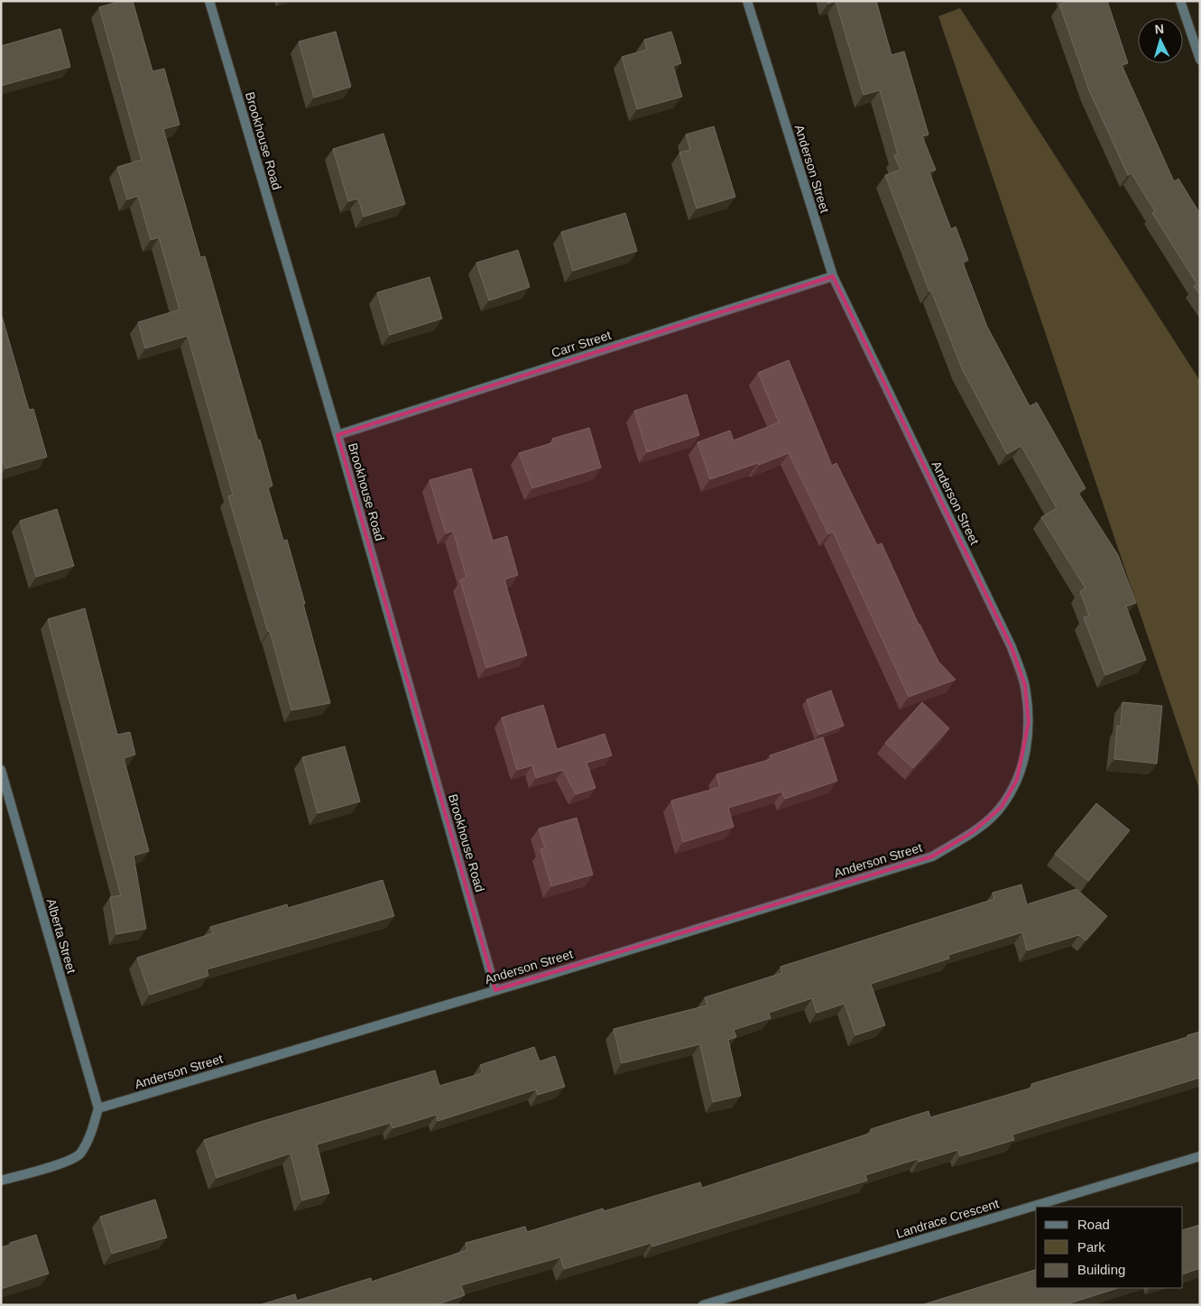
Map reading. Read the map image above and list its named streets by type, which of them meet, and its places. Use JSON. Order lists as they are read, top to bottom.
{
  "streets": {
    "street": [
      "Brookhouse Road",
      "Anderson Street",
      "Carr Street",
      "Alberta Street",
      "Landrace Crescent"
    ]
  },
  "crossings": [
    ["Brookhouse Road", "Anderson Street"],
    ["Brookhouse Road", "Carr Street"],
    ["Anderson Street", "Carr Street"],
    ["Anderson Street", "Alberta Street"]
  ],
  "legend": ["Road", "Park", "Building"],
  "north": "top"
}
